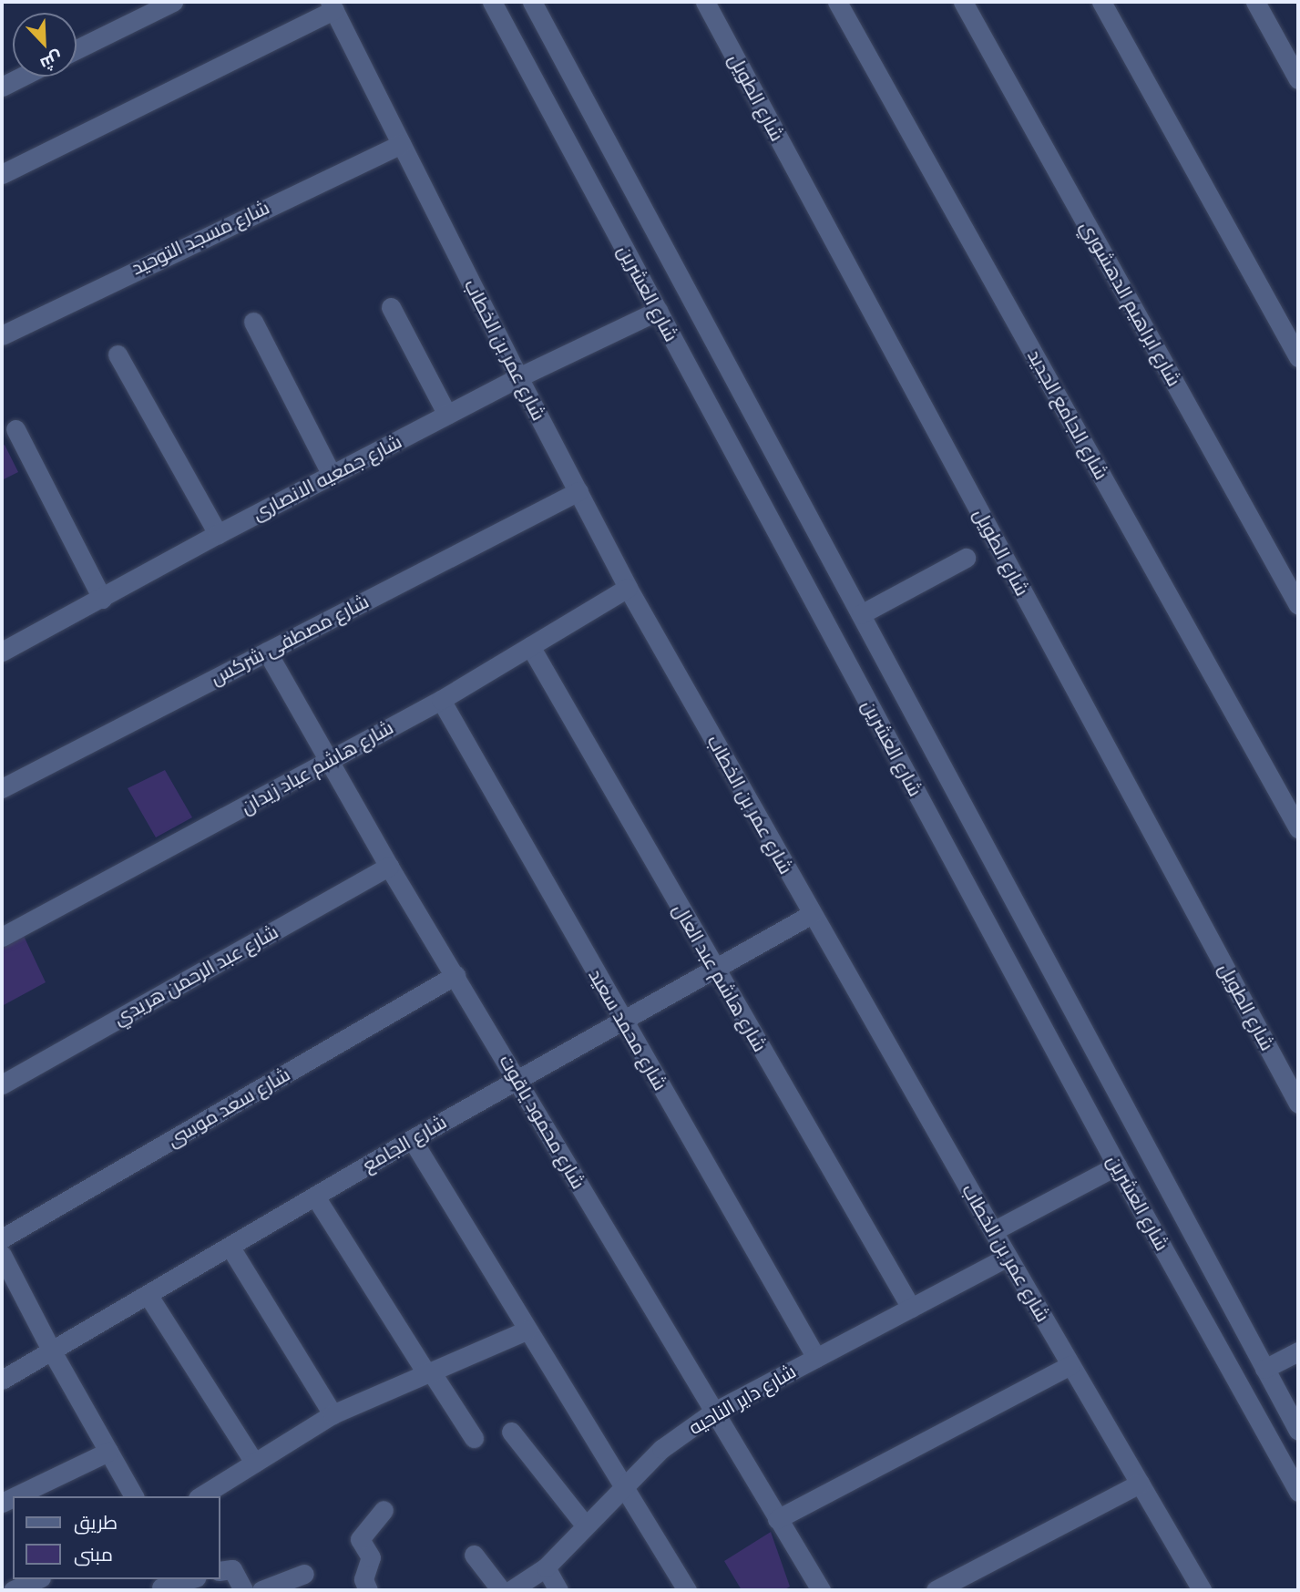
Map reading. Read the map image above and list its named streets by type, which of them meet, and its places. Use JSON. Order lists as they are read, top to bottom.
{
  "streets": {
    "street": [
      "شارع الطويل",
      "شارع مسجد التوحيد",
      "شارع العشرين",
      "شارع ابراهيم الدهشوري",
      "شارع عمر بن الخطاب",
      "شارع الجامع الجديد",
      "شارع جمعيه الانصارى",
      "شارع مصطفى شركس",
      "شارع هاشم عياد زيدان",
      "شارع عبد الرحمن هريدي",
      "شارع هاشم عبد العال",
      "شارع محمد سعيد",
      "شارع سعد موسى",
      "شارع محمود ياقوت",
      "شارع الجامع",
      "شارع داير الناحيه"
    ]
  },
  "crossings": [
    ["شارع مسجد التوحيد", "شارع عمر بن الخطاب"],
    ["شارع العشرين", "شارع جمعيه الانصارى"],
    ["شارع عمر بن الخطاب", "شارع جمعيه الانصارى"],
    ["شارع عمر بن الخطاب", "شارع مصطفى شركس"],
    ["شارع عمر بن الخطاب", "شارع هاشم عياد زيدان"],
    ["شارع عمر بن الخطاب", "شارع الجامع"],
    ["شارع عمر بن الخطاب", "شارع داير الناحيه"],
    ["شارع مصطفى شركس", "شارع محمود ياقوت"],
    ["شارع هاشم عياد زيدان", "شارع هاشم عبد العال"],
    ["شارع هاشم عياد زيدان", "شارع محمد سعيد"],
    ["شارع هاشم عياد زيدان", "شارع محمود ياقوت"],
    ["شارع عبد الرحمن هريدي", "شارع محمود ياقوت"],
    ["شارع هاشم عبد العال", "شارع الجامع"],
    ["شارع هاشم عبد العال", "شارع داير الناحيه"],
    ["شارع محمد سعيد", "شارع الجامع"],
    ["شارع محمد سعيد", "شارع داير الناحيه"],
    ["شارع سعد موسى", "شارع محمود ياقوت"],
    ["شارع محمود ياقوت", "شارع الجامع"],
    ["شارع محمود ياقوت", "شارع داير الناحيه"]
  ],
  "legend": ["طريق", "مبنى"],
  "north": "bottom right"
}
